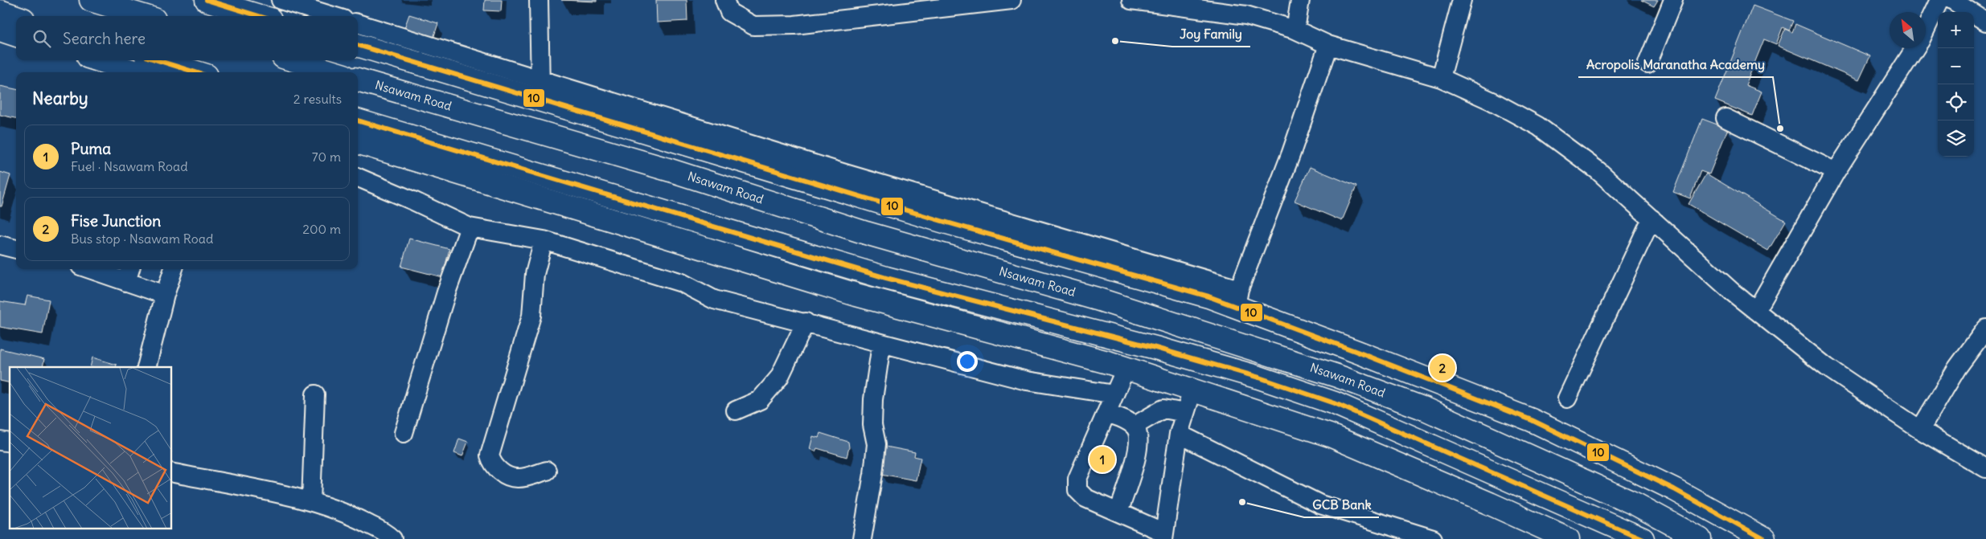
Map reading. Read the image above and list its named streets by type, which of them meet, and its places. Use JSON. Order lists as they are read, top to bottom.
{
  "streets": {
    "main road": ["Nsawam Road"]
  },
  "places": ["Joy Family", "Acropolis Maranatha Academy", "GCB Bank"],
  "lines": ["transit line 10"],
  "north": "top left",
  "page": {
    "map_buttons": ["+", "−"],
    "search": "Search here",
    "heading": ["Nearby", "2 results"],
    "list": [
      {
        "mark": "1",
        "name": "Puma",
        "note": "Fuel · Nsawam Road",
        "value": "70 m"
      },
      {
        "mark": "2",
        "name": "Fise Junction",
        "note": "Bus stop · Nsawam Road",
        "value": "200 m"
      }
    ],
    "pins": ["2", "1"]
  }
}
